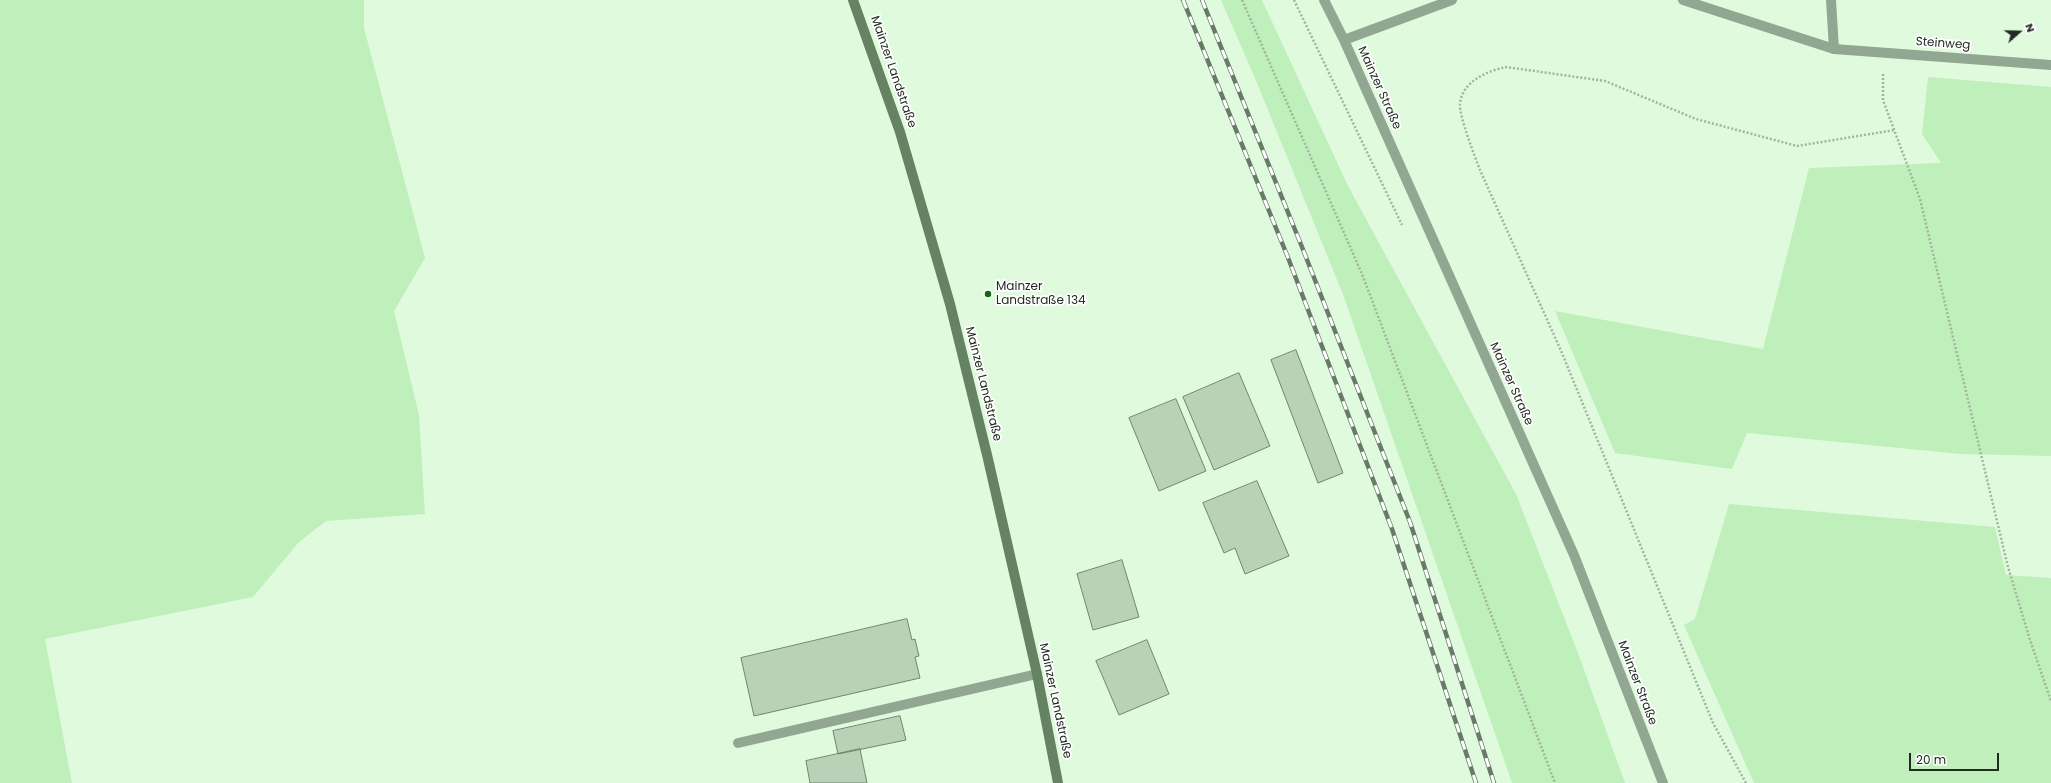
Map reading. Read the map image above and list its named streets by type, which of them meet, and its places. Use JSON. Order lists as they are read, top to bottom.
{
  "streets": {
    "main road": ["Mainzer Landstraße"],
    "street": ["Steinweg", "Mainzer Straße"]
  },
  "places": ["Mainzer Landstraße 134"],
  "scale_bar": "20 m",
  "north": "right"
}
